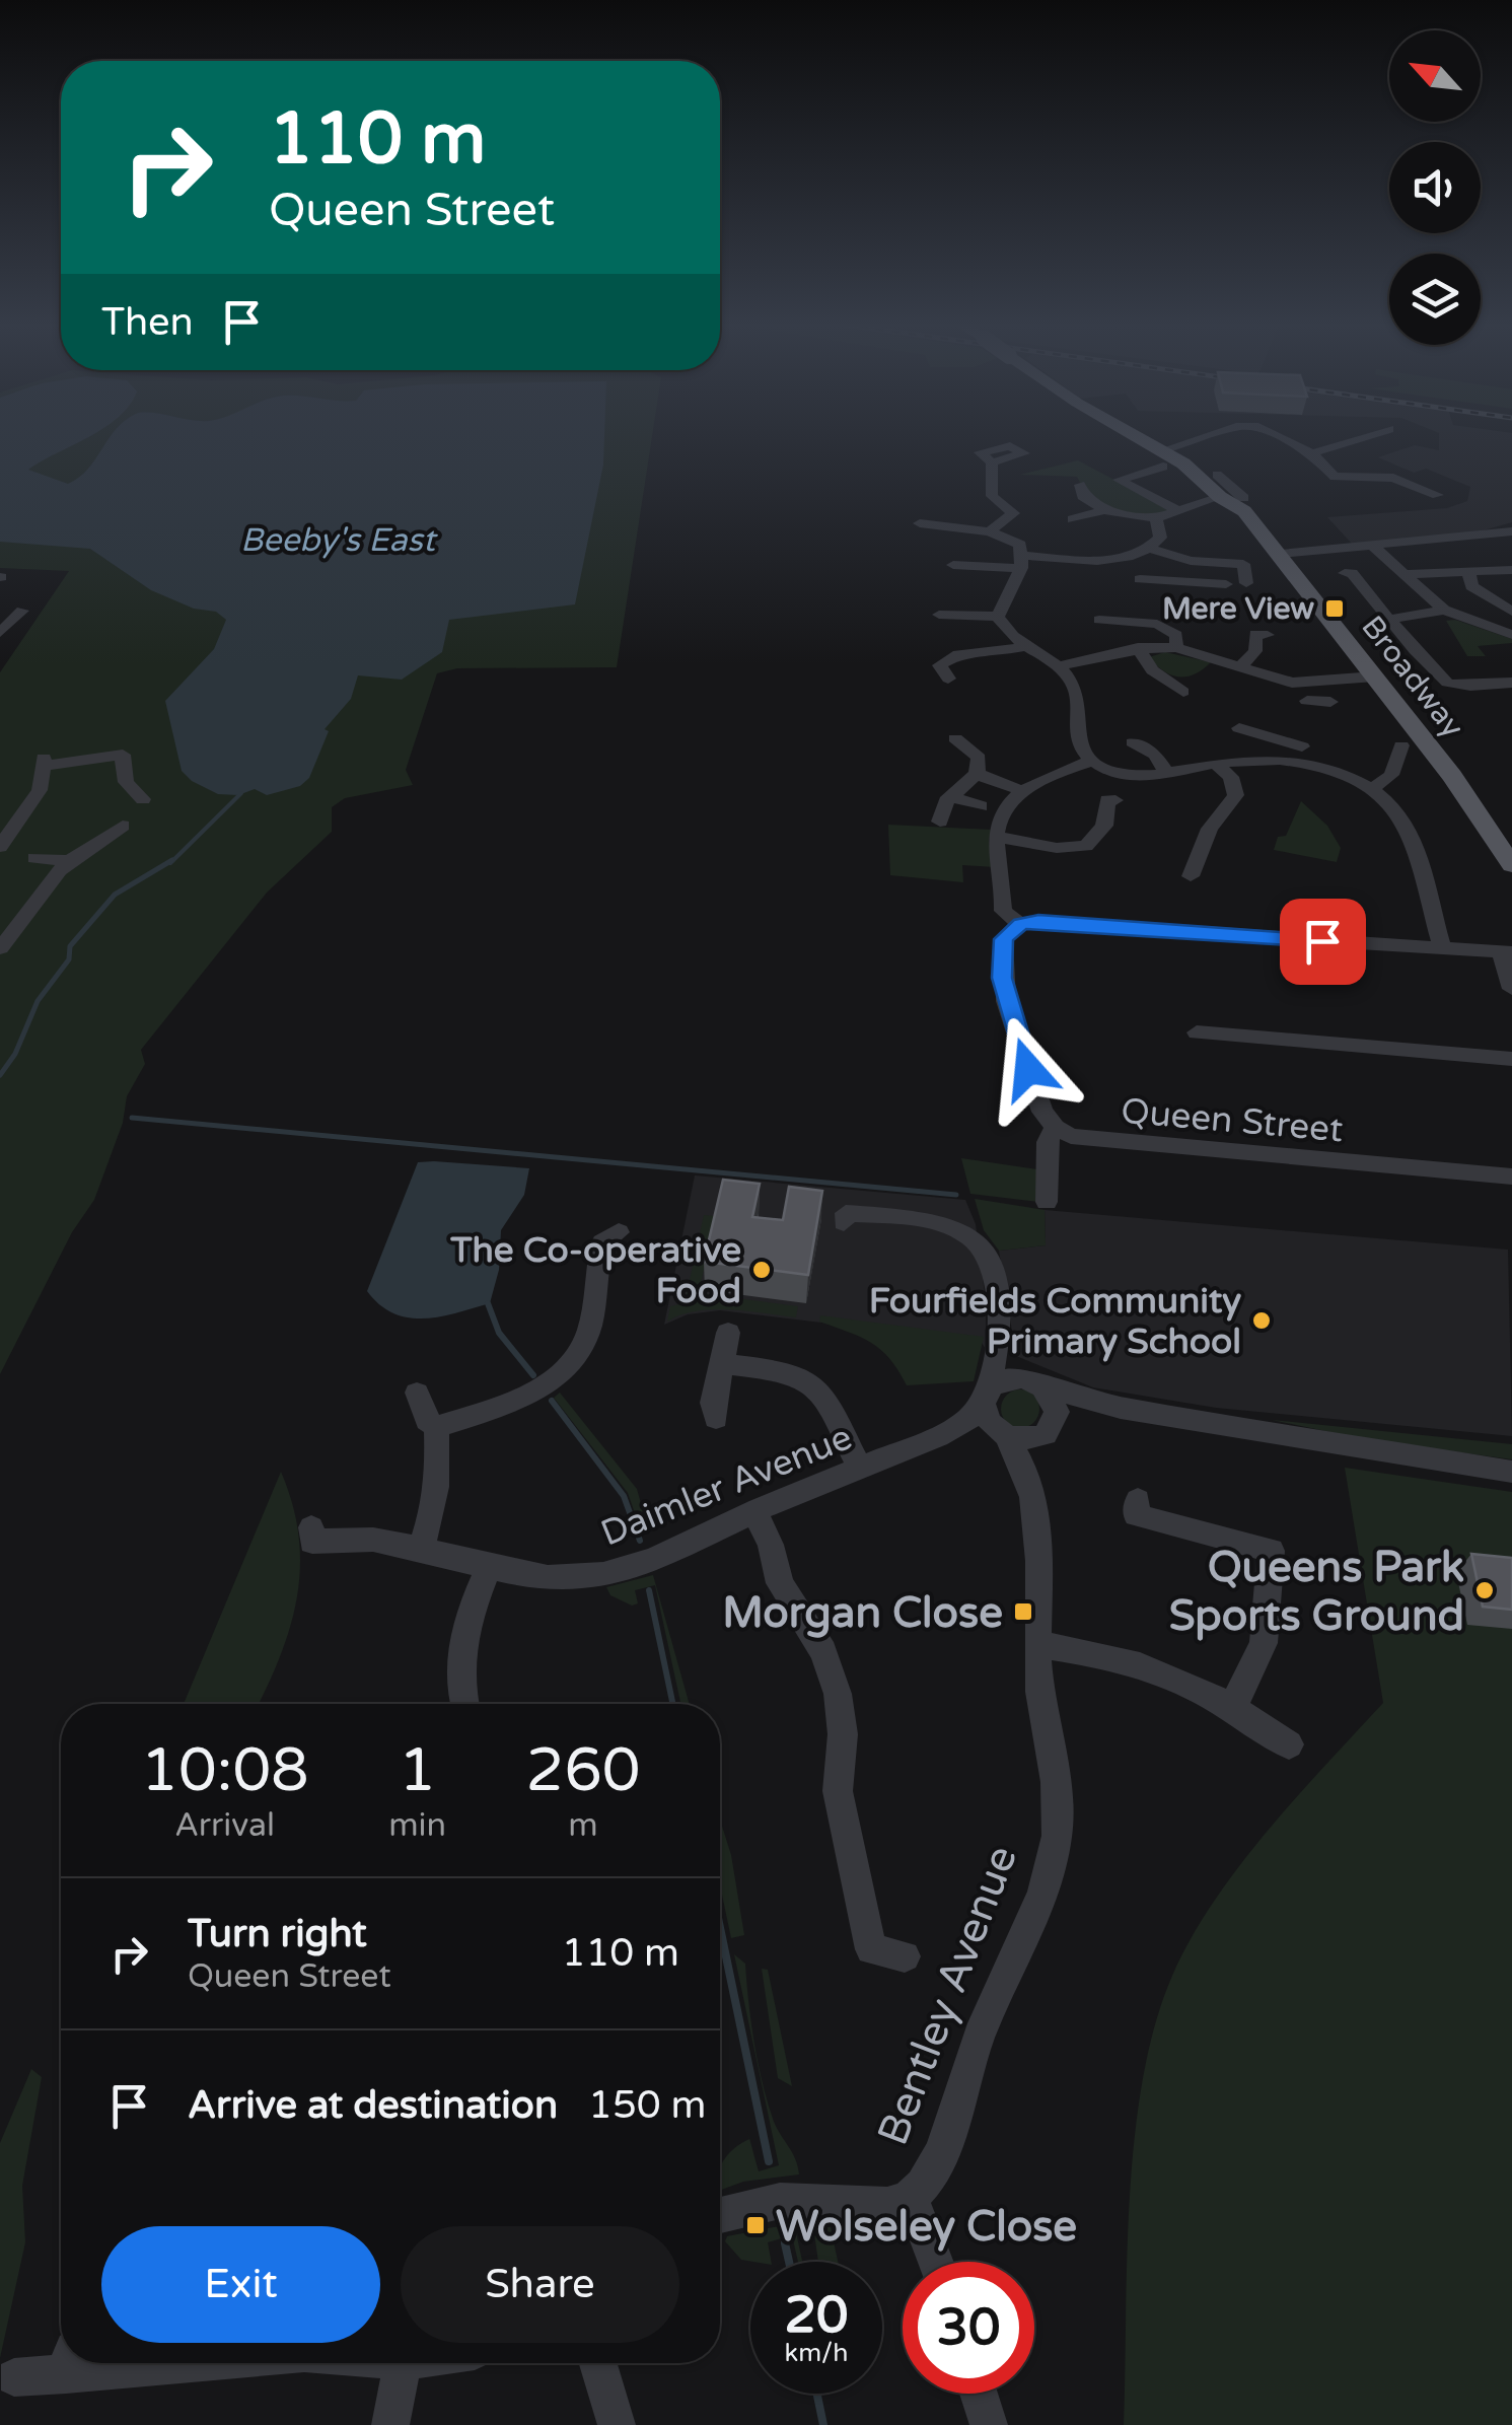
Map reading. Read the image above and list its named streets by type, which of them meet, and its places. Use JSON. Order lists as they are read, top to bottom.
{
  "streets": {
    "main road": ["Broadway"],
    "street": ["Queen Street", "Daimler Avenue", "Bentley Avenue"]
  },
  "crossings": [
    ["Daimler Avenue", "Bentley Avenue"]
  ],
  "water": ["Beeby's East"],
  "places": {
    "transit": ["Mere View", "Morgan Close", "Wolseley Close"],
    "other": ["The Co-operative Food", "Fourfields Community Primary School", "Queens Park Sports Ground"]
  },
  "north": "top left",
  "page": {
    "turn": ["110 m", "Queen Street"],
    "then": "Then",
    "eta": [
      "10:08",
      "Arrival",
      "1",
      "min",
      "260",
      "m"
    ],
    "list": [
      {
        "name": "Turn right",
        "note": "Queen Street",
        "value": "110 m"
      },
      {
        "name": "Arrive at destination",
        "value": "150 m"
      }
    ],
    "buttons": ["Exit", "Share"],
    "speed": "20 km/h",
    "limit": "30"
  }
}
